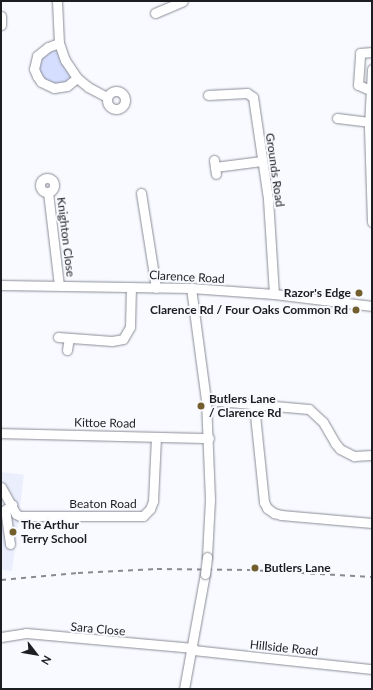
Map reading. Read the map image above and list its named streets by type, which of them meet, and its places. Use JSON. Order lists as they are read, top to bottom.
{
  "streets": {
    "street": [
      "Grounds Road",
      "Knighton Close",
      "Clarence Road",
      "Kittoe Road",
      "Beaton Road",
      "Sara Close",
      "Hillside Road"
    ]
  },
  "crossings": [
    ["Grounds Road", "Clarence Road"],
    ["Knighton Close", "Clarence Road"],
    ["Kittoe Road", "Beaton Road"],
    ["Sara Close", "Hillside Road"]
  ],
  "places": [
    "Razor's Edge",
    "Clarence Rd / Four Oaks Common Rd",
    "Butlers Lane / Clarence Rd",
    "The Arthur Terry School",
    "Butlers Lane"
  ],
  "north": "bottom right"
}
